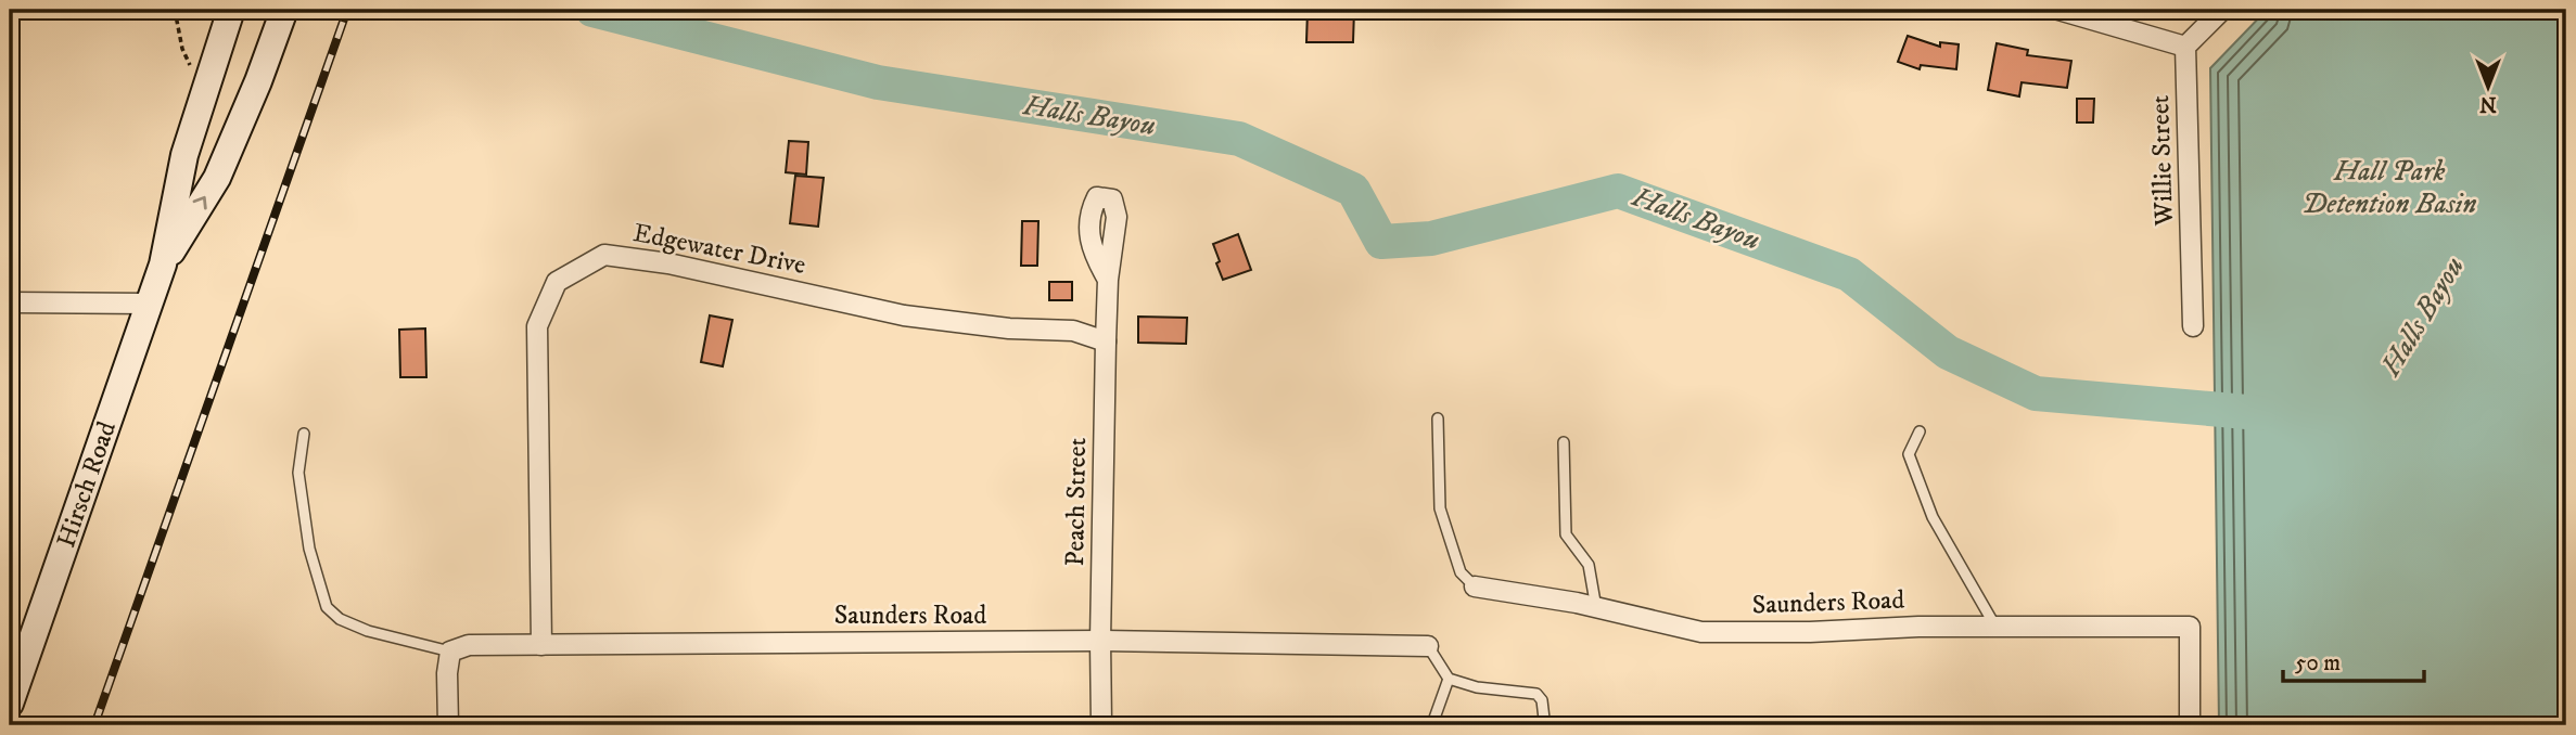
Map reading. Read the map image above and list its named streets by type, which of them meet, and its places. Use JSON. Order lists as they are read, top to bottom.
{
  "streets": {
    "main road": ["Hirsch Road"],
    "street": [
      "Willie Street",
      "Edgewater Drive",
      "Peach Street",
      "Saunders Road"
    ]
  },
  "crossings": [
    ["Edgewater Drive", "Peach Street"],
    ["Edgewater Drive", "Saunders Road"],
    ["Peach Street", "Saunders Road"]
  ],
  "water": ["Halls Bayou", "Hall Park Detention Basin"],
  "scale_bar": "50 m",
  "north": "bottom"
}
